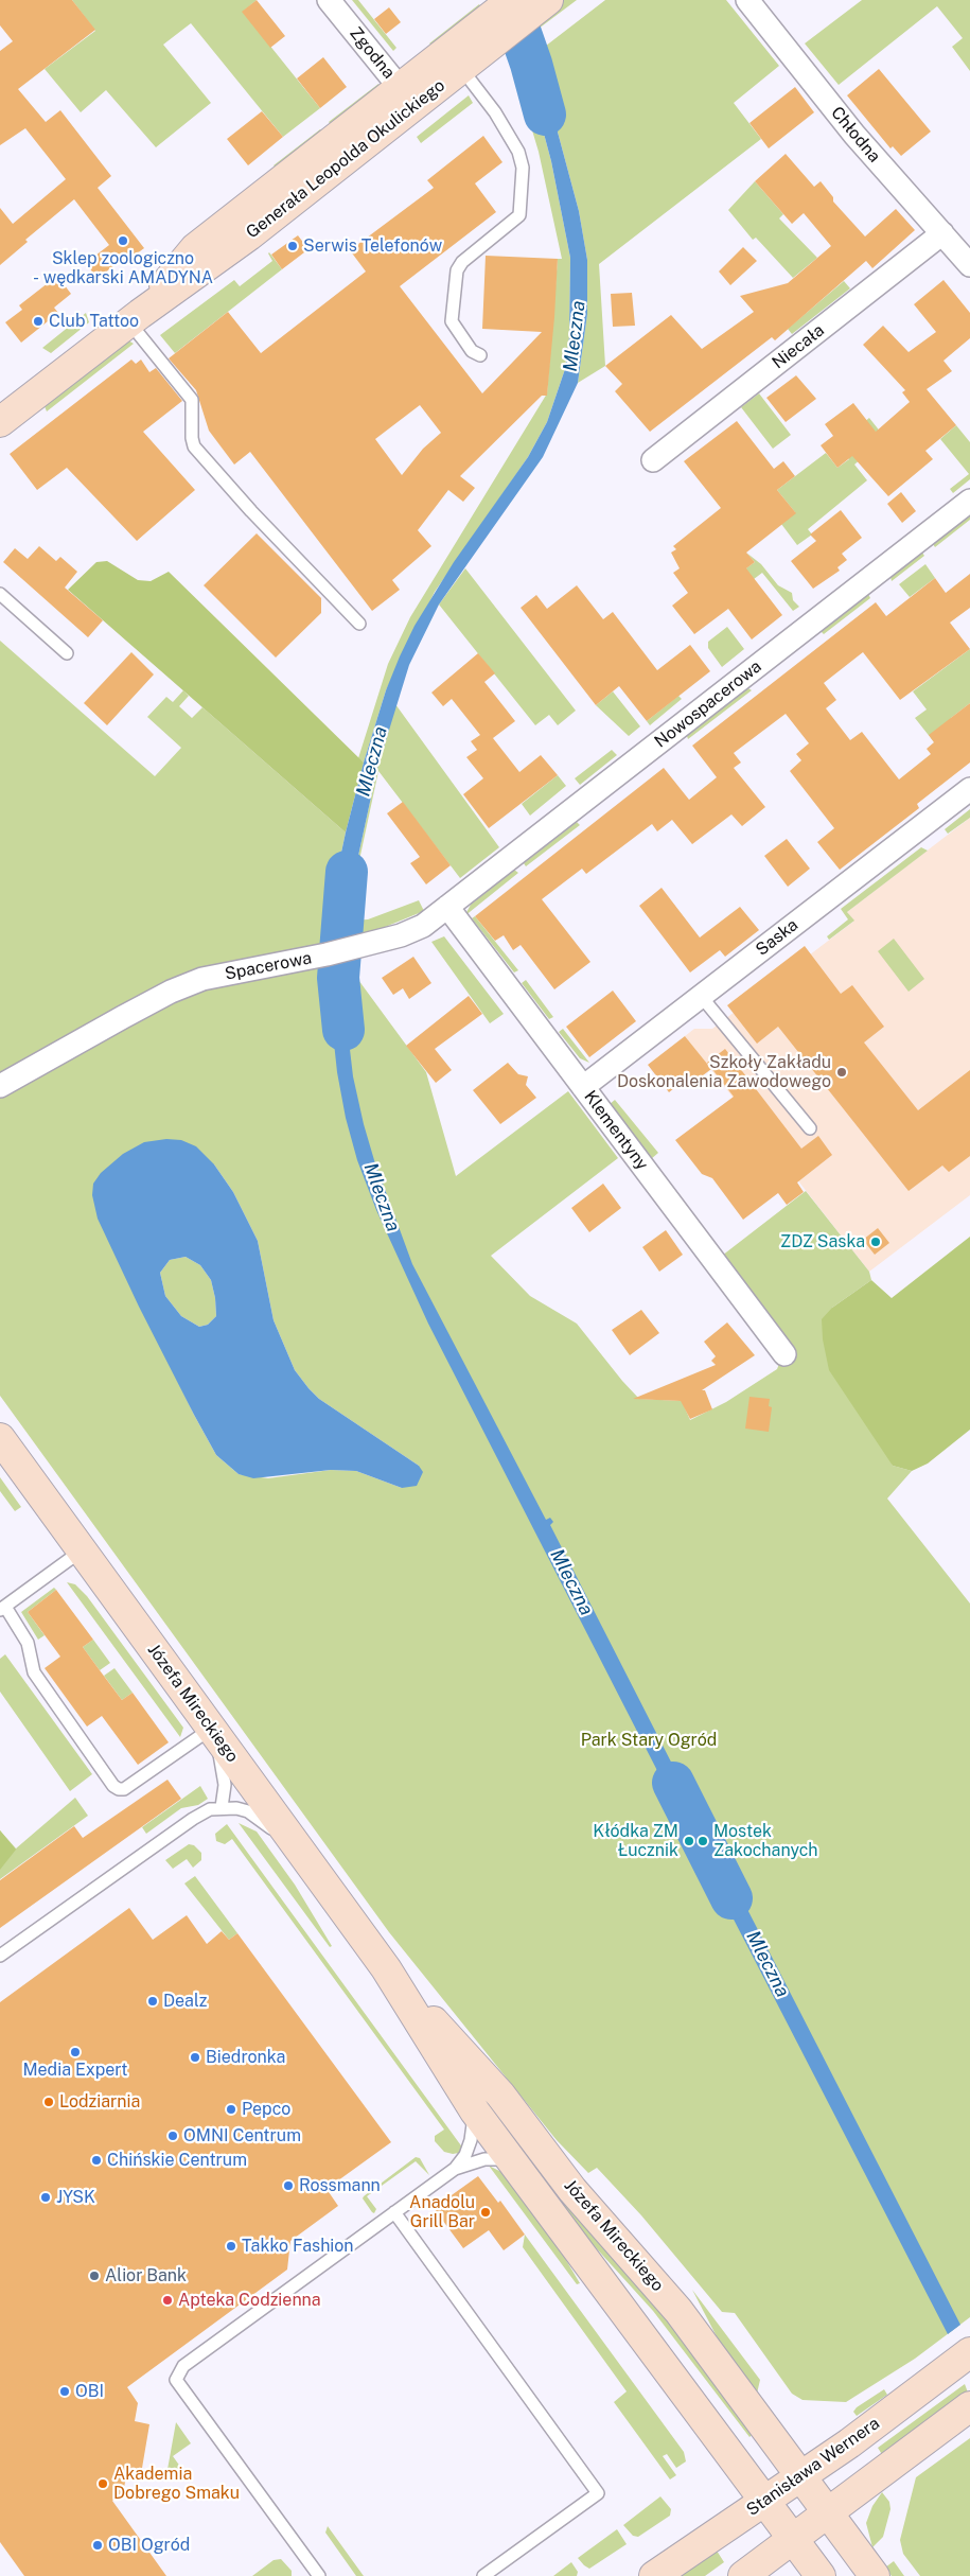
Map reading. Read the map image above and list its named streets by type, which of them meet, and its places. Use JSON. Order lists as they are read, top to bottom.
{
  "streets": {
    "main road": ["Generała Leopolda Okulickiego", "Józefa Mireckiego", "Stanisława Wernera"],
    "street": [
      "Zgodna",
      "Chłodna",
      "Niecała",
      "Nowospacerowa",
      "Saska",
      "Spacerowa",
      "Klementyny"
    ]
  },
  "crossings": [
    ["Zgodna", "Generała Leopolda Okulickiego"],
    ["Chłodna", "Niecała"],
    ["Nowospacerowa", "Spacerowa"],
    ["Nowospacerowa", "Klementyny"],
    ["Saska", "Klementyny"],
    ["Spacerowa", "Klementyny"],
    ["Józefa Mireckiego", "Stanisława Wernera"]
  ],
  "water": ["Mleczna"],
  "parks": ["Park Stary Ogród"],
  "places": [
    "Sklep zoologiczno - wędkarski AMADYNA",
    "Serwis Telefonów",
    "Club Tattoo",
    "Szkoły Zakładu Doskonalenia Zawodowego",
    "ZDZ Saska",
    "Kłódka ZM Łucznik",
    "Mostek Zakochanych",
    "Dealz",
    "Media Expert",
    "Biedronka",
    "Lodziarnia",
    "Pepco",
    "OMNI Centrum",
    "Chińskie Centrum",
    "Rossmann",
    "JYSK",
    "Anadolu Grill Bar",
    "Takko Fashion",
    "Alior Bank",
    "Apteka Codzienna",
    "OBI",
    "Akademia Dobrego Smaku",
    "OBI Ogród"
  ]
}
